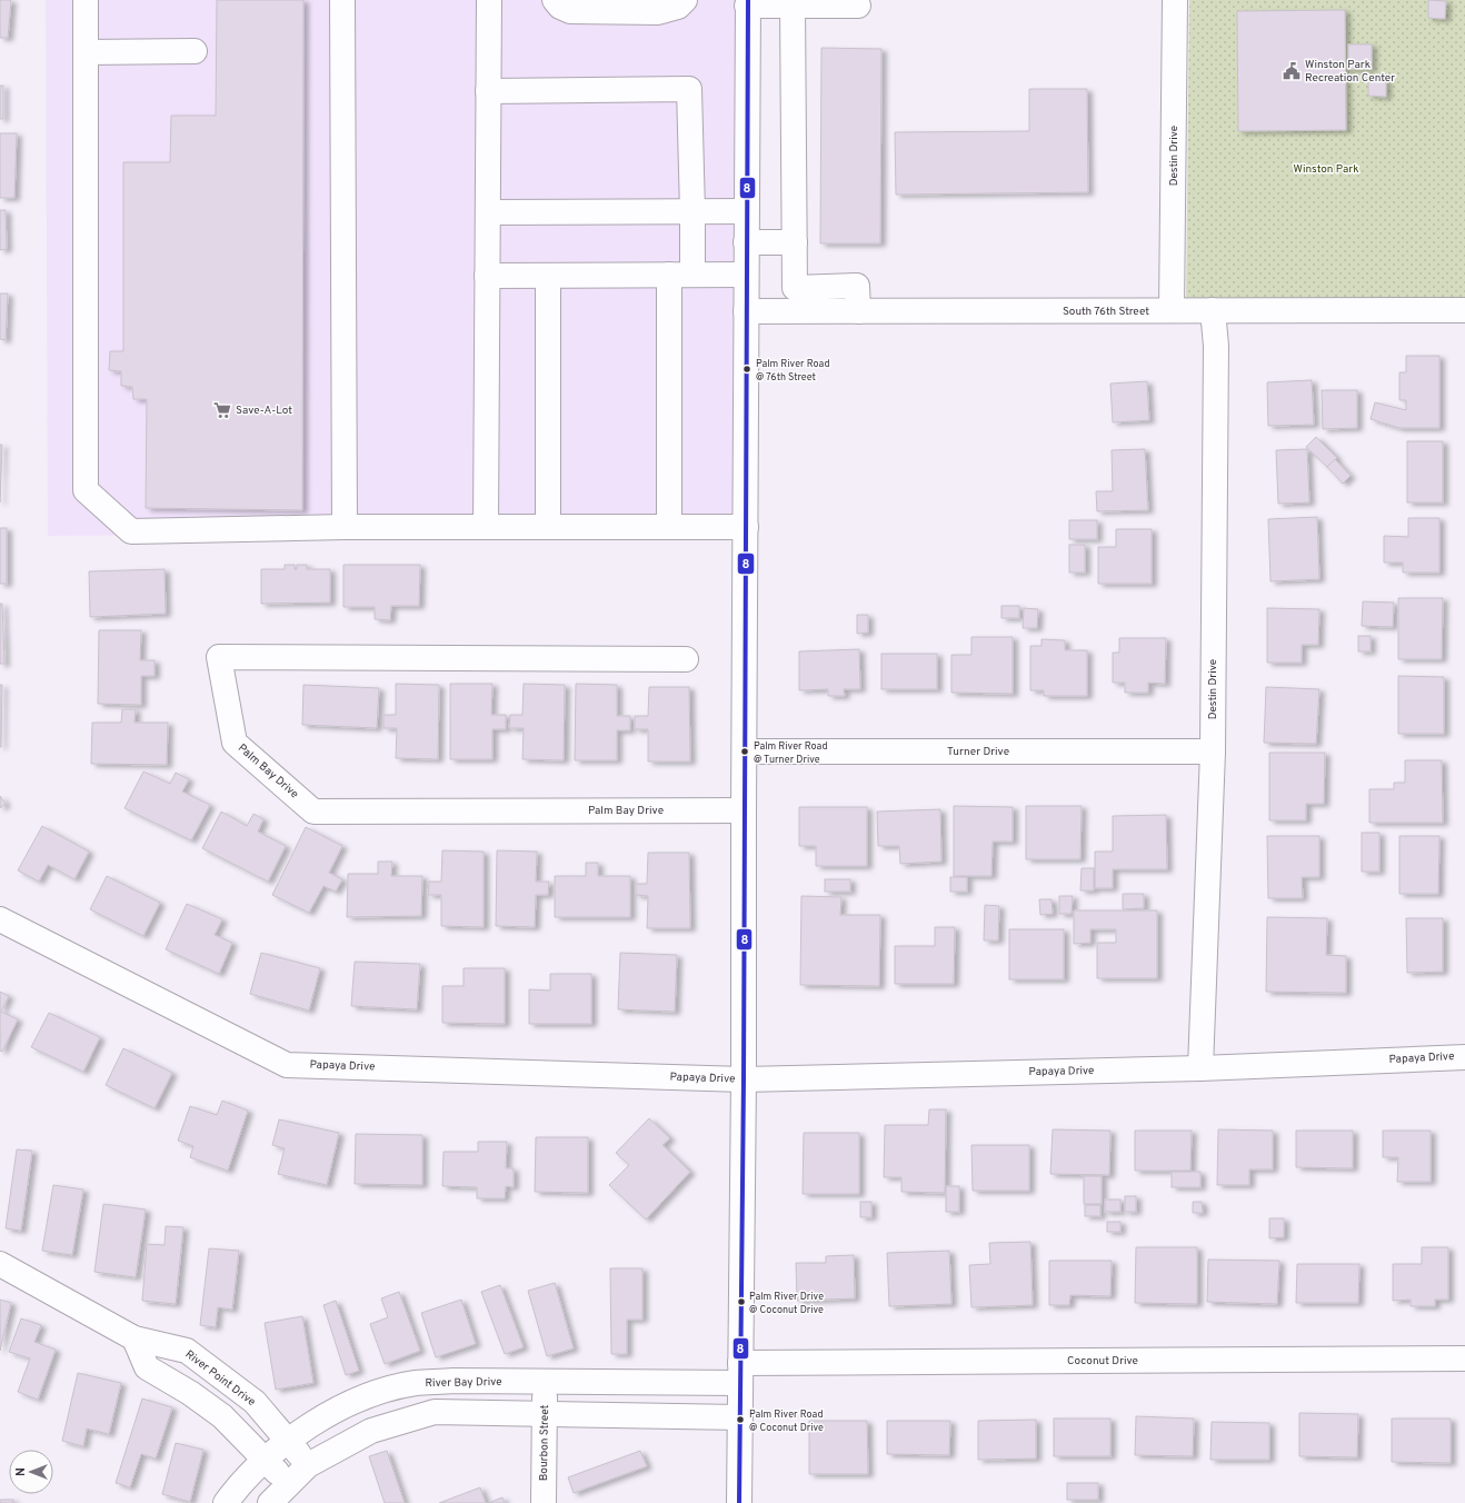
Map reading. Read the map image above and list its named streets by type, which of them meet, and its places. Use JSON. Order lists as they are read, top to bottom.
{
  "streets": {
    "street": [
      "Destin Drive",
      "South 76th Street",
      "Turner Drive",
      "Palm Bay Drive",
      "Papaya Drive",
      "Coconut Drive",
      "River Point Drive",
      "River Bay Drive",
      "Bourbon Street"
    ]
  },
  "crossings": [
    ["Destin Drive", "South 76th Street"],
    ["Destin Drive", "Turner Drive"],
    ["Destin Drive", "Papaya Drive"],
    ["Coconut Drive", "River Bay Drive"],
    ["River Point Drive", "River Bay Drive"],
    ["River Bay Drive", "Bourbon Street"]
  ],
  "parks": ["Winston Park"],
  "places": {
    "public building": ["Winston Park Recreation Center"],
    "other": [
      "Palm River Road @ 76th Street",
      "Palm River Road @ Turner Drive",
      "Palm River Drive @ Coconut Drive",
      "Palm River Road @ Coconut Drive"
    ],
    "supermarket": ["Save-A-Lot"]
  },
  "lines": ["transit line 8"],
  "north": "left"
}
